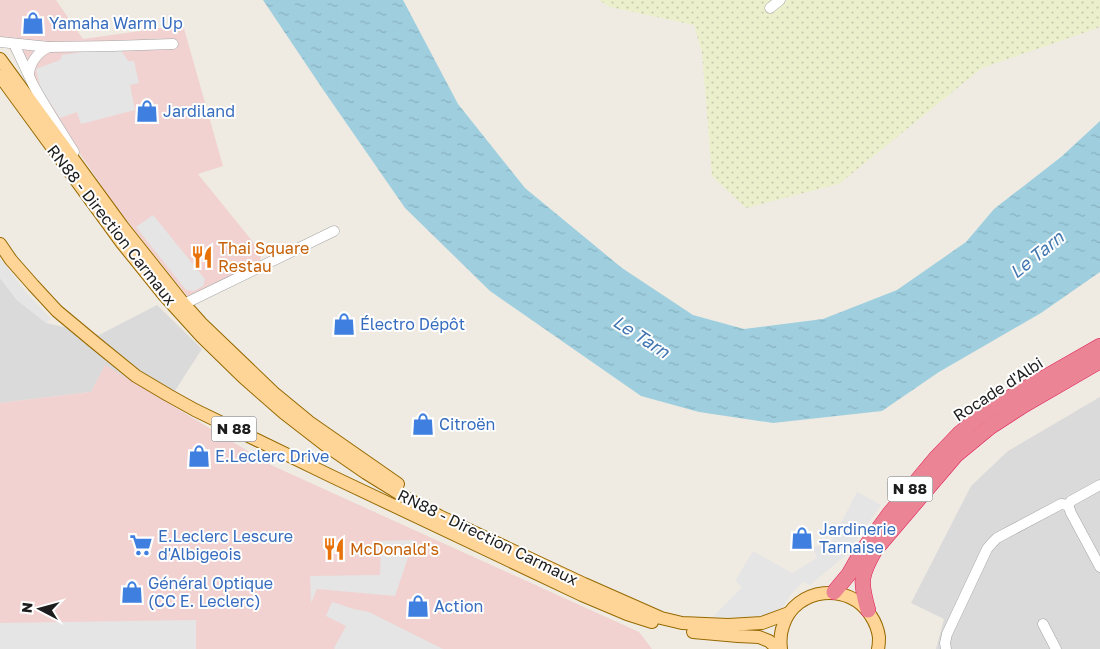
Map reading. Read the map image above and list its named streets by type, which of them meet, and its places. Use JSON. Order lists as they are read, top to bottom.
{
  "streets": {
    "highway": ["Rocade d'Albi", "N 88"],
    "main road": ["RN88 - Direction Carmaux"]
  },
  "water": ["Le Tarn"],
  "places": {
    "shop": [
      "Yamaha Warm Up",
      "Jardiland",
      "Électro Dépôt",
      "Citroën",
      "E.Leclerc Drive",
      "Jardinerie Tarnaise",
      "Général Optique (CC E. Leclerc)",
      "Action"
    ],
    "restaurant": ["Thai Square Restau", "McDonald's"],
    "supermarket": ["E.Leclerc Lescure d'Albigeois"]
  },
  "north": "left"
}
